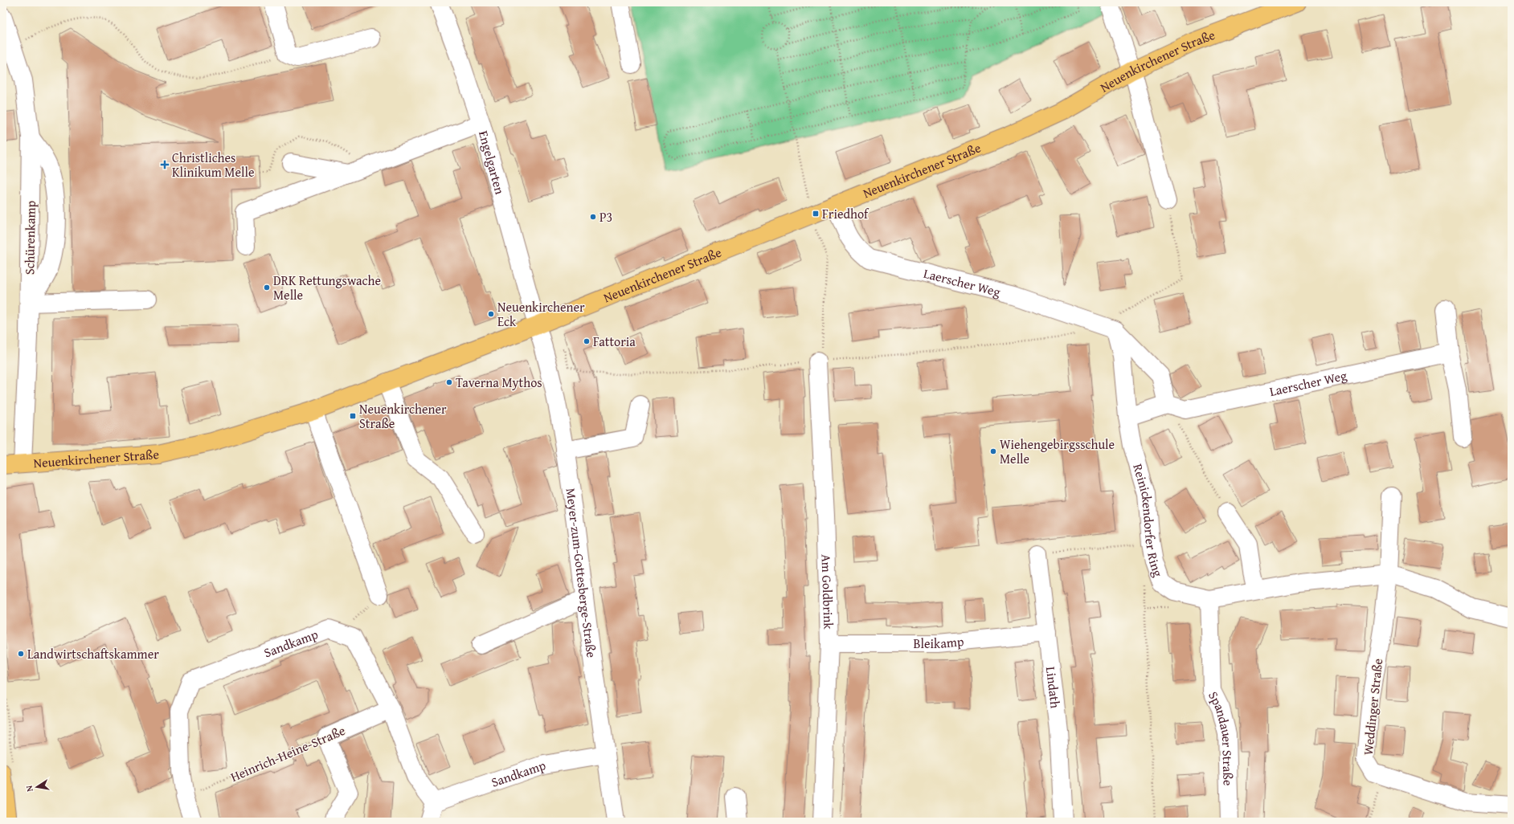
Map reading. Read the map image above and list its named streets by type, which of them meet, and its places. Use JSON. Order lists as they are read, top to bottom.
{
  "streets": {
    "main road": ["Neuenkirchener Straße"],
    "street": [
      "Engelgarten",
      "Schürenkamp",
      "Laerscher Weg",
      "Reinickendorfer Ring",
      "Meyer-zum-Gottesberge-Straße",
      "Am Goldbrink",
      "Bleikamp",
      "Sandkamp",
      "Lindath",
      "Weddinger Straße",
      "Spandauer Straße",
      "Heinrich-Heine-Straße"
    ]
  },
  "crossings": [
    ["Neuenkirchener Straße", "Engelgarten"],
    ["Neuenkirchener Straße", "Schürenkamp"],
    ["Neuenkirchener Straße", "Laerscher Weg"],
    ["Neuenkirchener Straße", "Meyer-zum-Gottesberge-Straße"],
    ["Engelgarten", "Meyer-zum-Gottesberge-Straße"],
    ["Reinickendorfer Ring", "Weddinger Straße"],
    ["Reinickendorfer Ring", "Spandauer Straße"],
    ["Meyer-zum-Gottesberge-Straße", "Sandkamp"],
    ["Am Goldbrink", "Bleikamp"],
    ["Bleikamp", "Lindath"],
    ["Sandkamp", "Heinrich-Heine-Straße"]
  ],
  "places": {
    "health": ["Christliches Klinikum Melle"],
    "transit": ["Friedhof", "Neuenkirchener Straße"],
    "other": [
      "P3",
      "DRK Rettungswache Melle",
      "Neuenkirchener Eck",
      "Fattoria",
      "Taverna Mythos",
      "Wiehengebirgsschule Melle",
      "Landwirtschaftskammer"
    ]
  },
  "north": "left"
}
